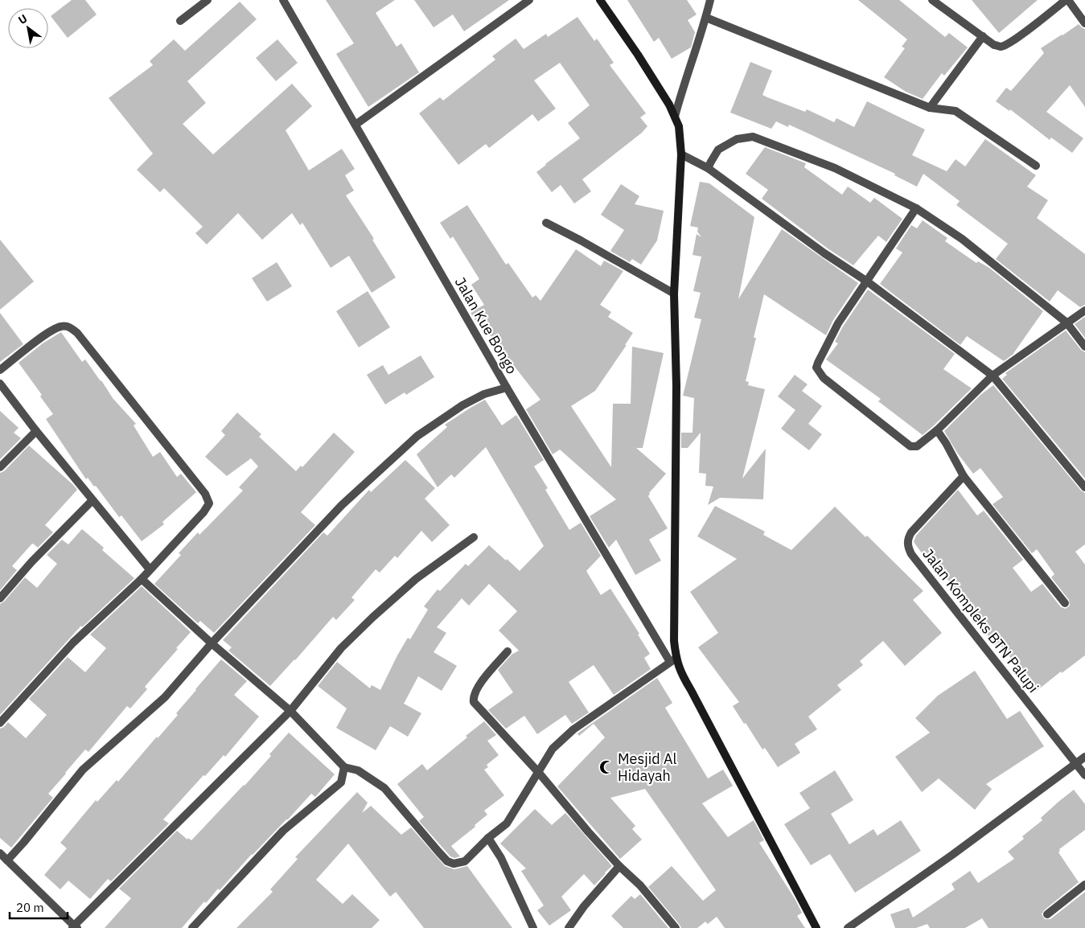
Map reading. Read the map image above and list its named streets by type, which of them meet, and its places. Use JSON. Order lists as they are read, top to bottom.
{
  "streets": {
    "street": ["Jalan Kue Bongo", "Jalan Kompleks BTN Palupi"]
  },
  "places": {
    "mosque": ["Mesjid Al Hidayah"]
  },
  "scale_bar": "20 m",
  "north": "top left"
}
